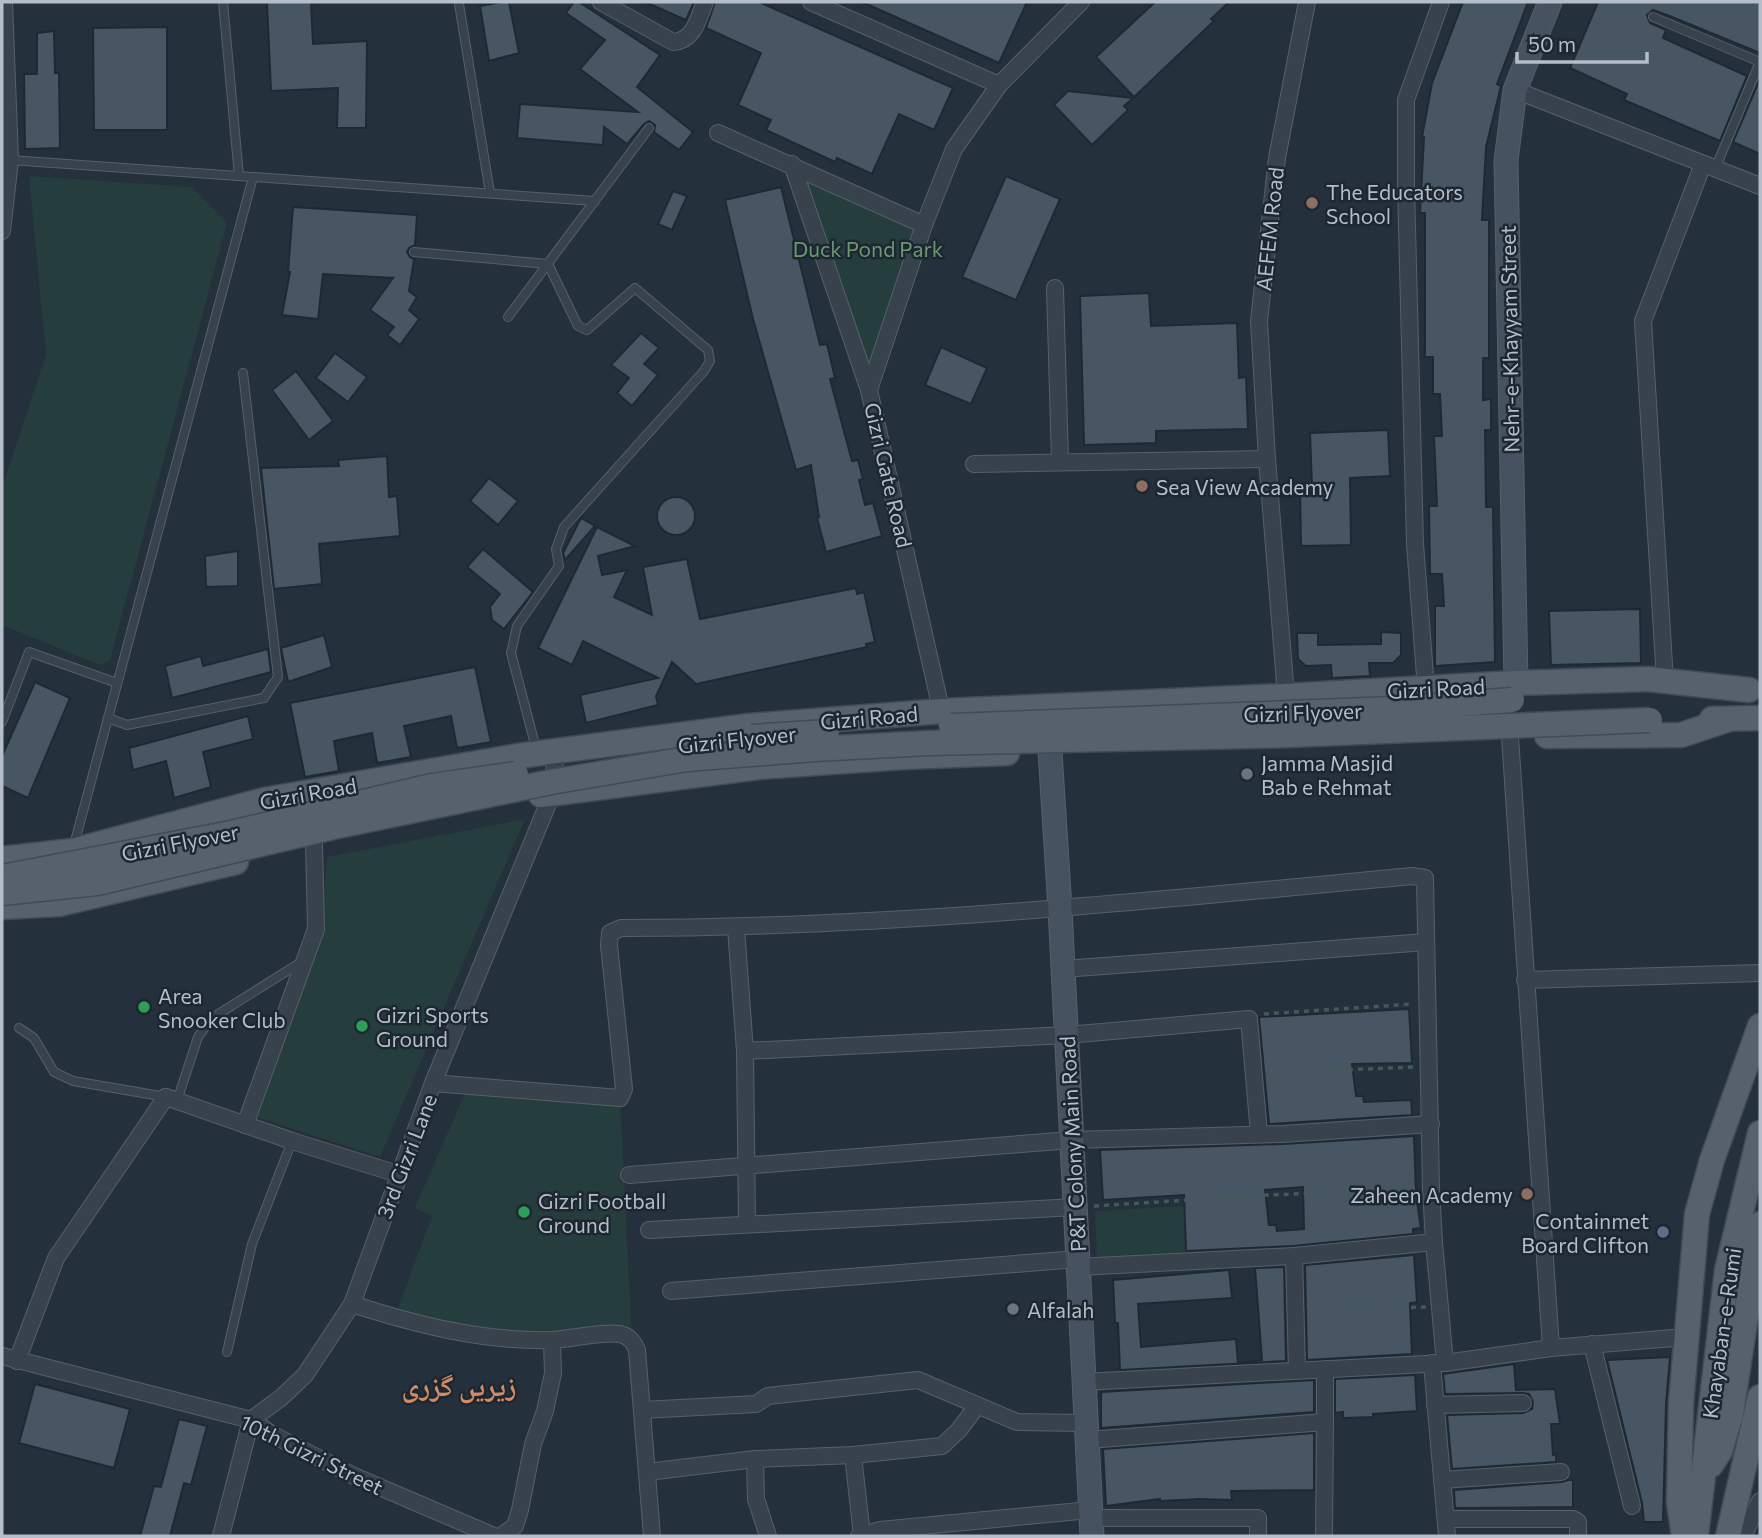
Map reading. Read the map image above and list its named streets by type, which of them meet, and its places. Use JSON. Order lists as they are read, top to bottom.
{
  "streets": {
    "main road": ["Gizri Road", "Gizri Flyover", "Khayaban-e-Rumi"],
    "street": [
      "AEFEM Road",
      "Nehr-e-Khayyam Street",
      "Gizri Gate Road",
      "P&T Colony Main Road",
      "3rd Gizri Lane",
      "10th Gizri Street"
    ]
  },
  "crossings": [
    ["AEFEM Road", "Gizri Road"],
    ["Nehr-e-Khayyam Street", "Gizri Road"],
    ["Gizri Gate Road", "Gizri Road"],
    ["Gizri Road", "Gizri Flyover"],
    ["Gizri Road", "P&T Colony Main Road"],
    ["Gizri Road", "3rd Gizri Lane"],
    ["3rd Gizri Lane", "10th Gizri Street"]
  ],
  "districts": ["زیریں گزری"],
  "parks": ["Duck Pond Park"],
  "places": [
    "The Educators School",
    "Sea View Academy",
    "Jamma Masjid Bab e Rehmat",
    "Area Snooker Club",
    "Gizri Sports Ground",
    "Zaheen Academy",
    "Gizri Football Ground",
    "Containmet Board Clifton",
    "Alfalah"
  ],
  "scale_bar": "50 m"
}
